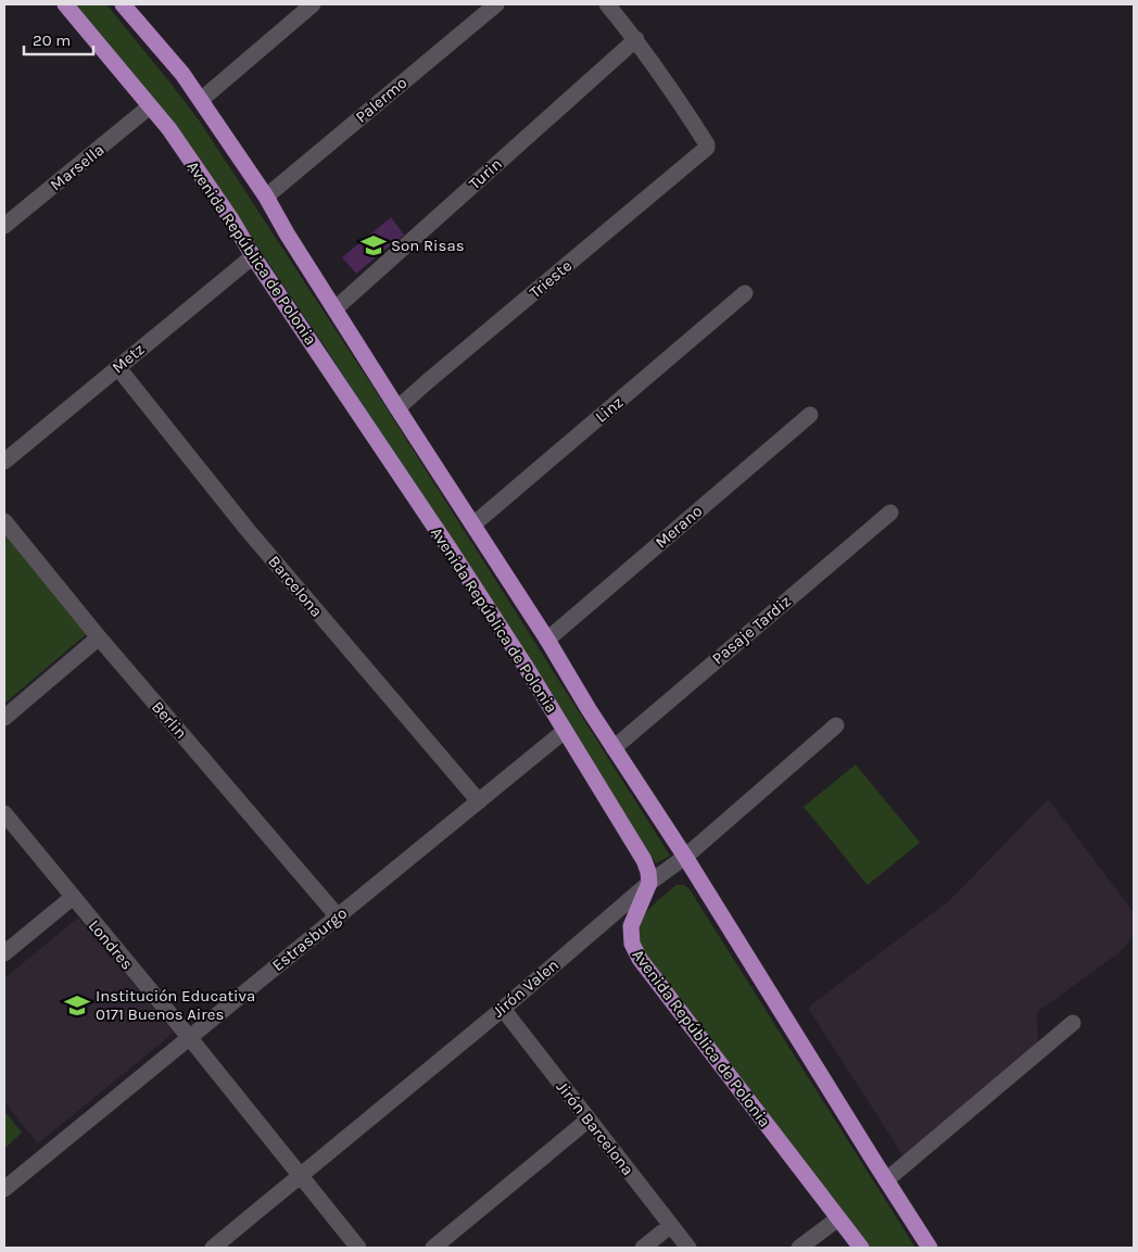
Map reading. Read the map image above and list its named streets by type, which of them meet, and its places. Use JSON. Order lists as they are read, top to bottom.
{
  "streets": {
    "main road": ["Avenida República de Polonia"],
    "street": [
      "Palermo",
      "Marsella",
      "Turin",
      "Trieste",
      "Metz",
      "Linz",
      "Merano",
      "Barcelona",
      "Pasaje Tardiz",
      "Berlin",
      "Estrasburgo",
      "Londres",
      "Jirón Valen",
      "Jirón Barcelona"
    ]
  },
  "crossings": [
    ["Palermo", "Avenida República de Polonia"],
    ["Marsella", "Avenida República de Polonia"],
    ["Turin", "Avenida República de Polonia"],
    ["Turin", "Trieste"],
    ["Avenida República de Polonia", "Trieste"],
    ["Avenida República de Polonia", "Metz"],
    ["Avenida República de Polonia", "Linz"],
    ["Avenida República de Polonia", "Merano"],
    ["Avenida República de Polonia", "Pasaje Tardiz"],
    ["Avenida República de Polonia", "Estrasburgo"],
    ["Avenida República de Polonia", "Jirón Valen"],
    ["Metz", "Barcelona"],
    ["Barcelona", "Estrasburgo"],
    ["Berlin", "Estrasburgo"],
    ["Estrasburgo", "Londres"],
    ["Londres", "Jirón Valen"],
    ["Jirón Valen", "Jirón Barcelona"]
  ],
  "places": {
    "school or university": ["Son Risas", "Institución Educativa 0171 Buenos Aires"]
  },
  "scale_bar": "20 m"
}
